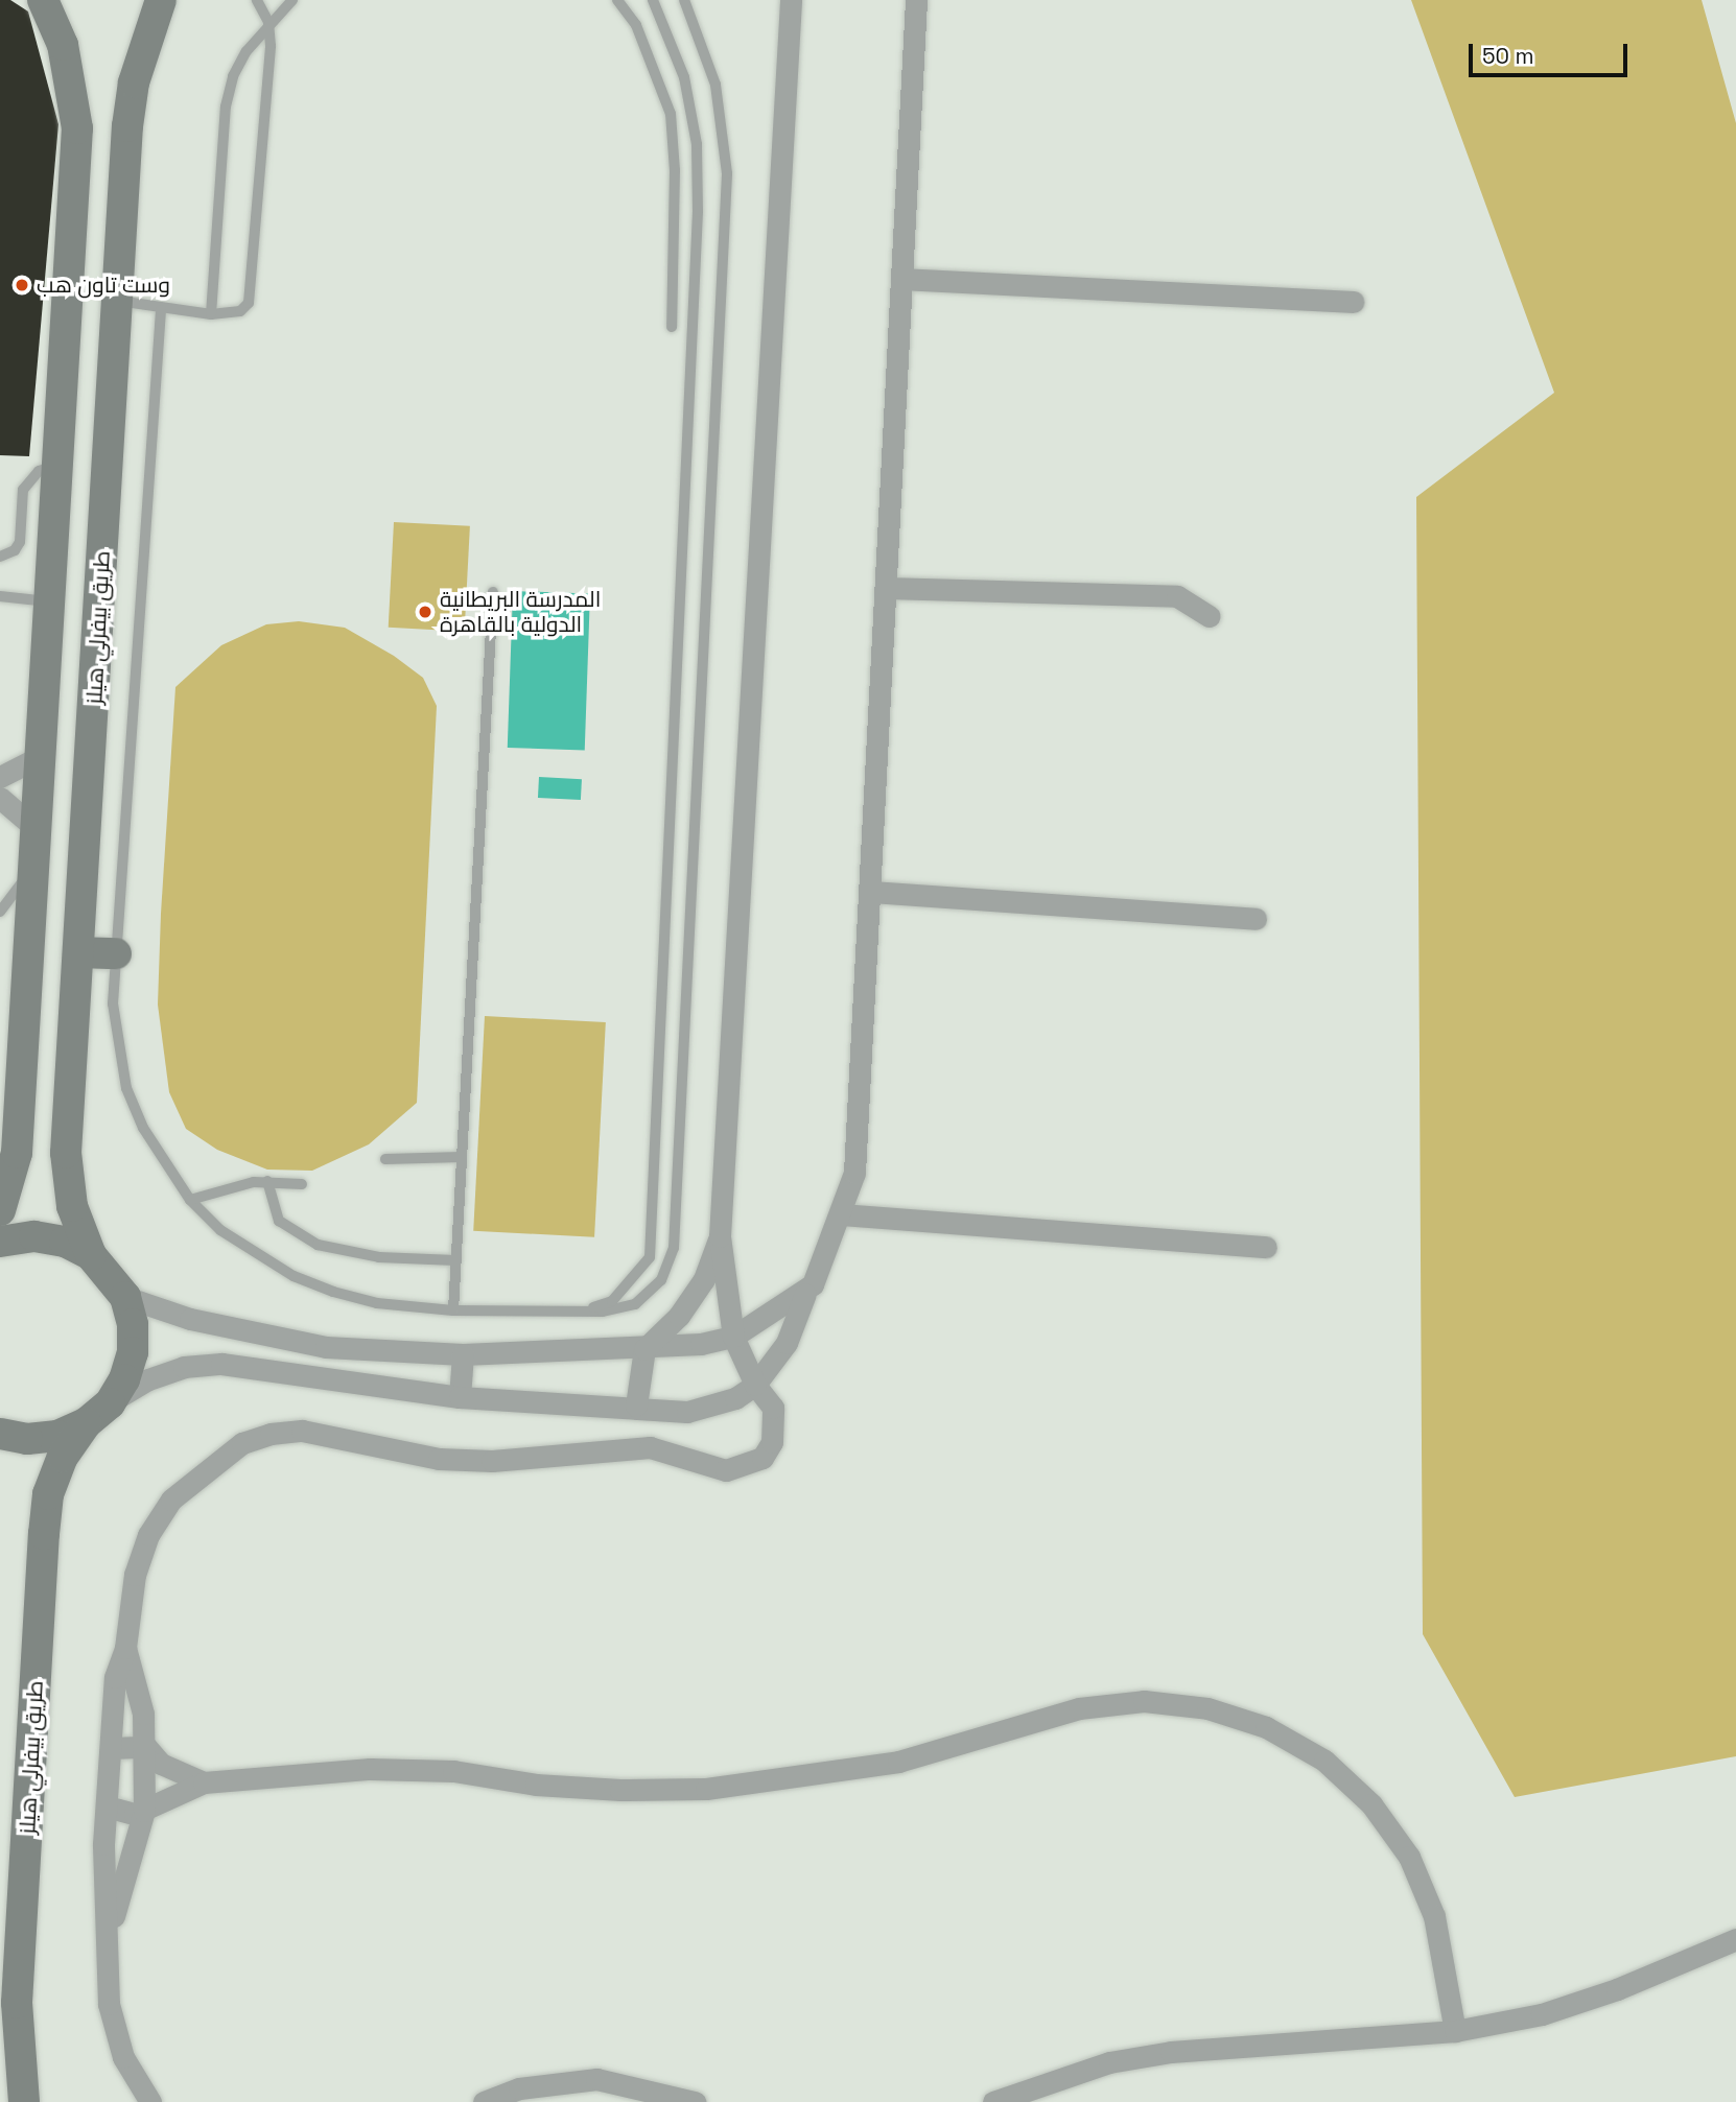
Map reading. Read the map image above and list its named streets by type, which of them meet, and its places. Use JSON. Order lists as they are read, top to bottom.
{
  "streets": {
    "street": ["طريق بيفرلي هيلز"]
  },
  "places": ["وست تاون هب", "المدرسة البريطانية الدولية بالقاهرة"],
  "scale_bar": "50 m"
}
